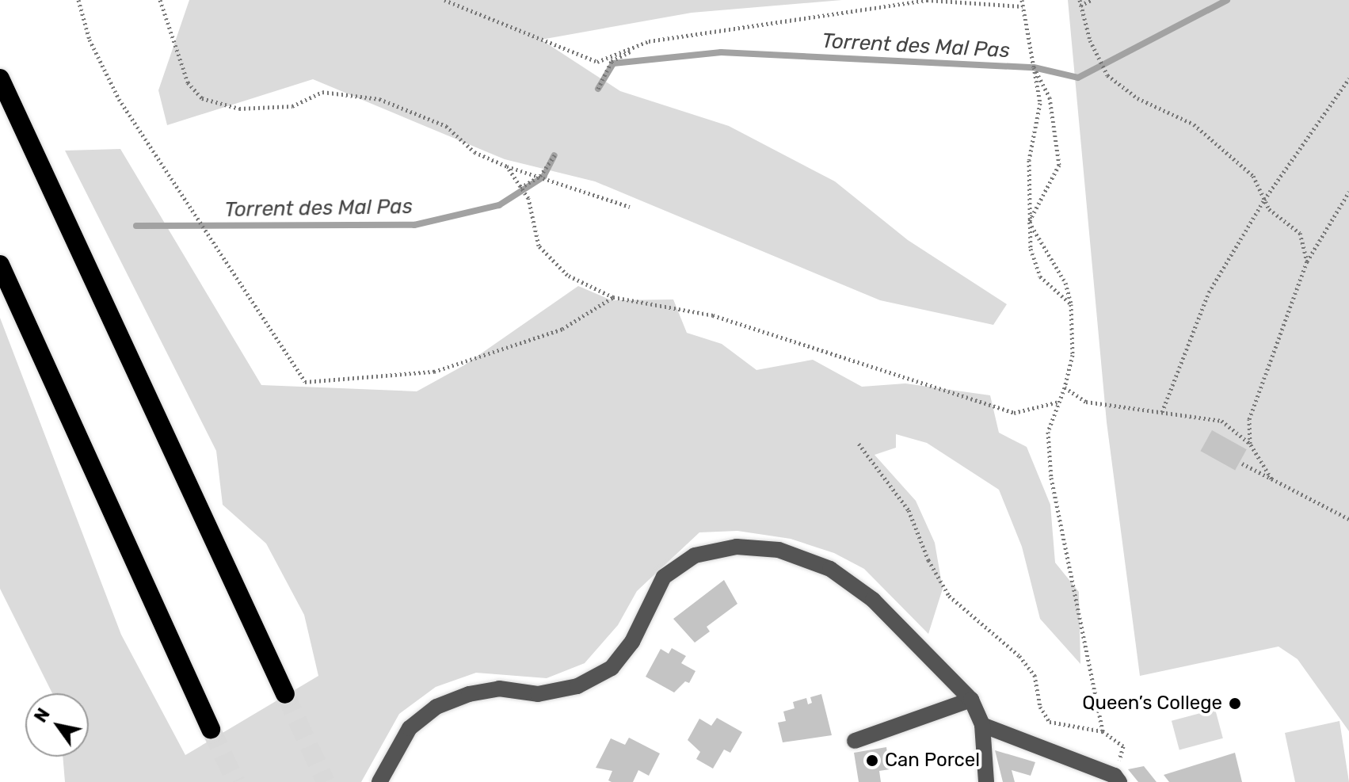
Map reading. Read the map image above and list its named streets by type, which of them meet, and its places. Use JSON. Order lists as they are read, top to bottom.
{
  "water": ["Torrent des Mal Pas"],
  "places": ["Queen’s College", "Can Porcel"],
  "north": "top left"
}
